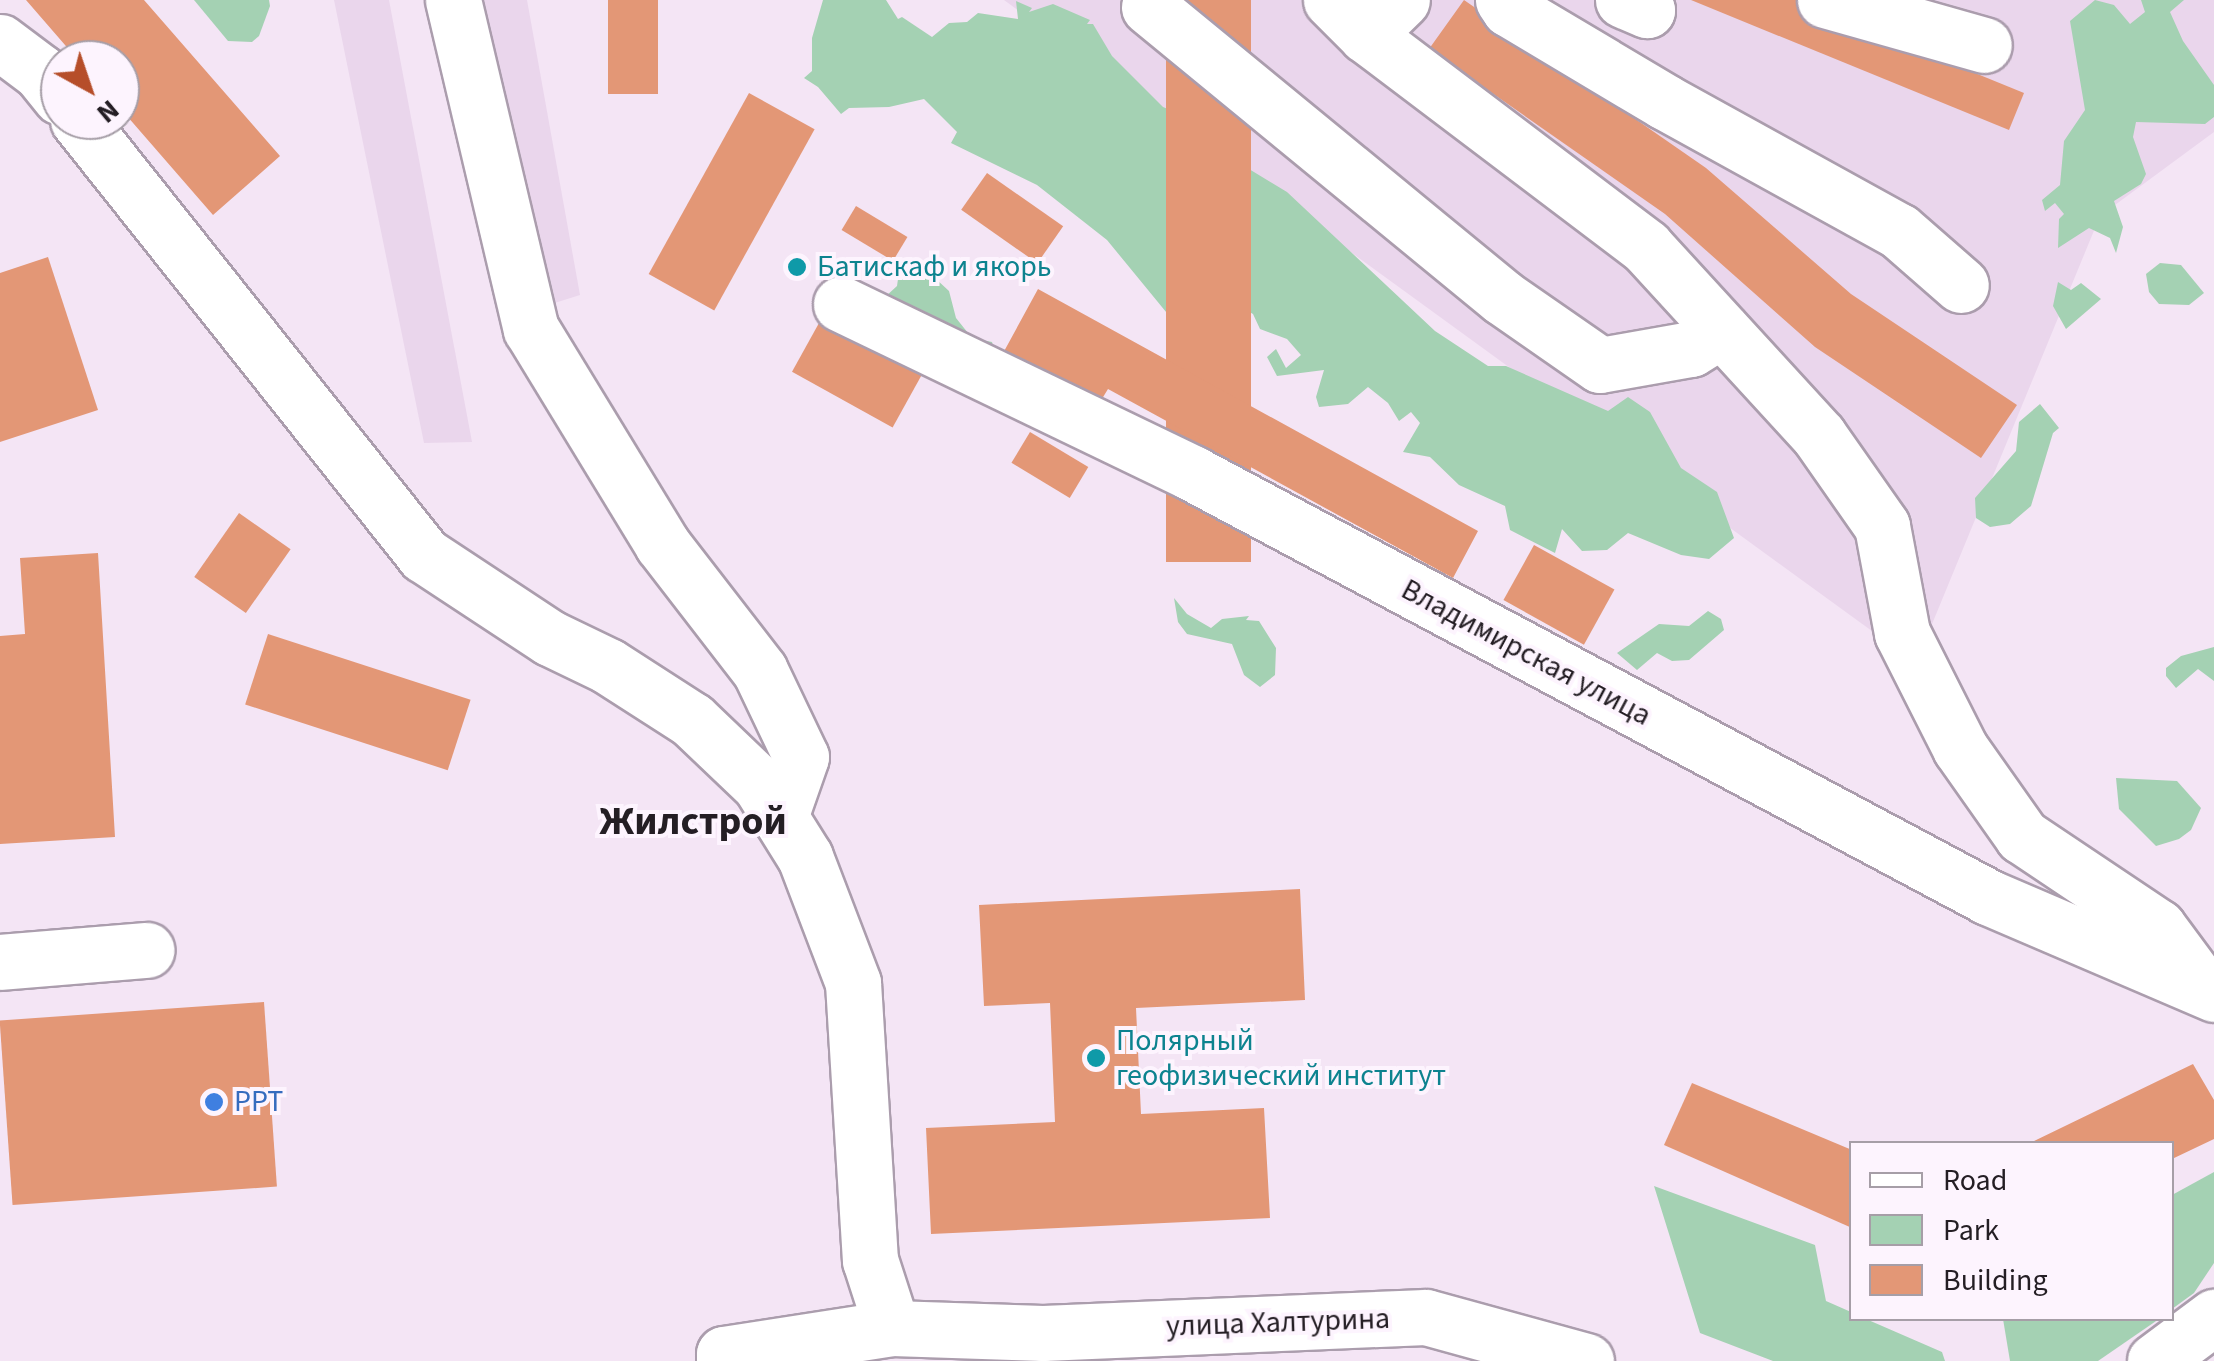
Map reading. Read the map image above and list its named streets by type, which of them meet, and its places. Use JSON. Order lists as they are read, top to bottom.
{
  "streets": {
    "street": ["Владимирская улица", "улица Халтурина"]
  },
  "districts": ["Жилстрой"],
  "places": ["Батискаф и якорь", "Полярный геофизический институт", "РРТ"],
  "legend": ["Road", "Park", "Building"],
  "north": "bottom right"
}
